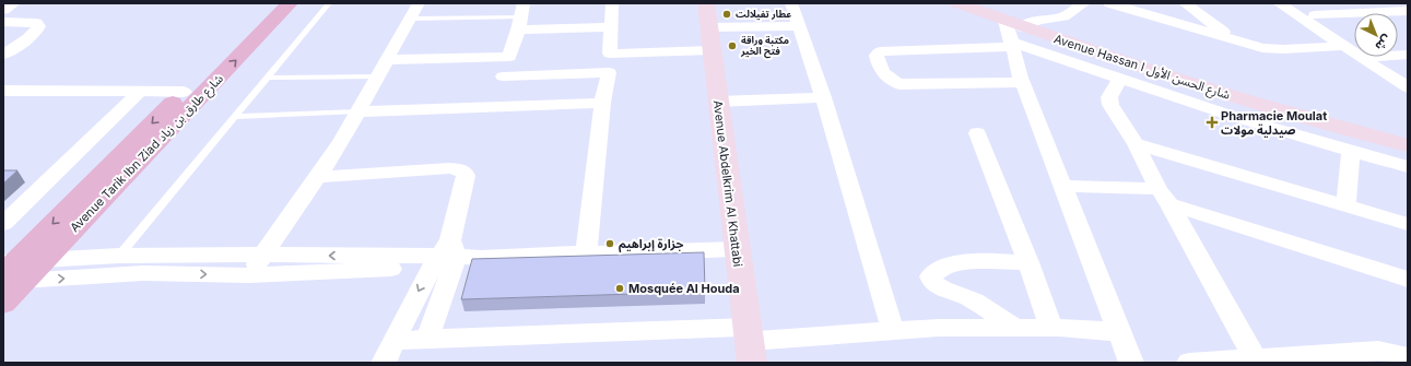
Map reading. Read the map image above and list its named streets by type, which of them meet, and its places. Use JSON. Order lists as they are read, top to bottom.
{
  "streets": {
    "main road": ["Avenue Hassan I شارع الحسن الأول", "Avenue Tarik Ibn Ziad شارع طارق بن زياد", "Avenue Abdelkrim Al Khattabi"]
  },
  "places": {
    "other": [
      "عطار تفيلالت",
      "مكتبة وراقة فتح الخير",
      "جزارة إبراهيم",
      "Mosquée Al Houda"
    ],
    "health": ["Pharmacie Moulat صيدلية مولات"]
  },
  "north": "bottom right"
}
